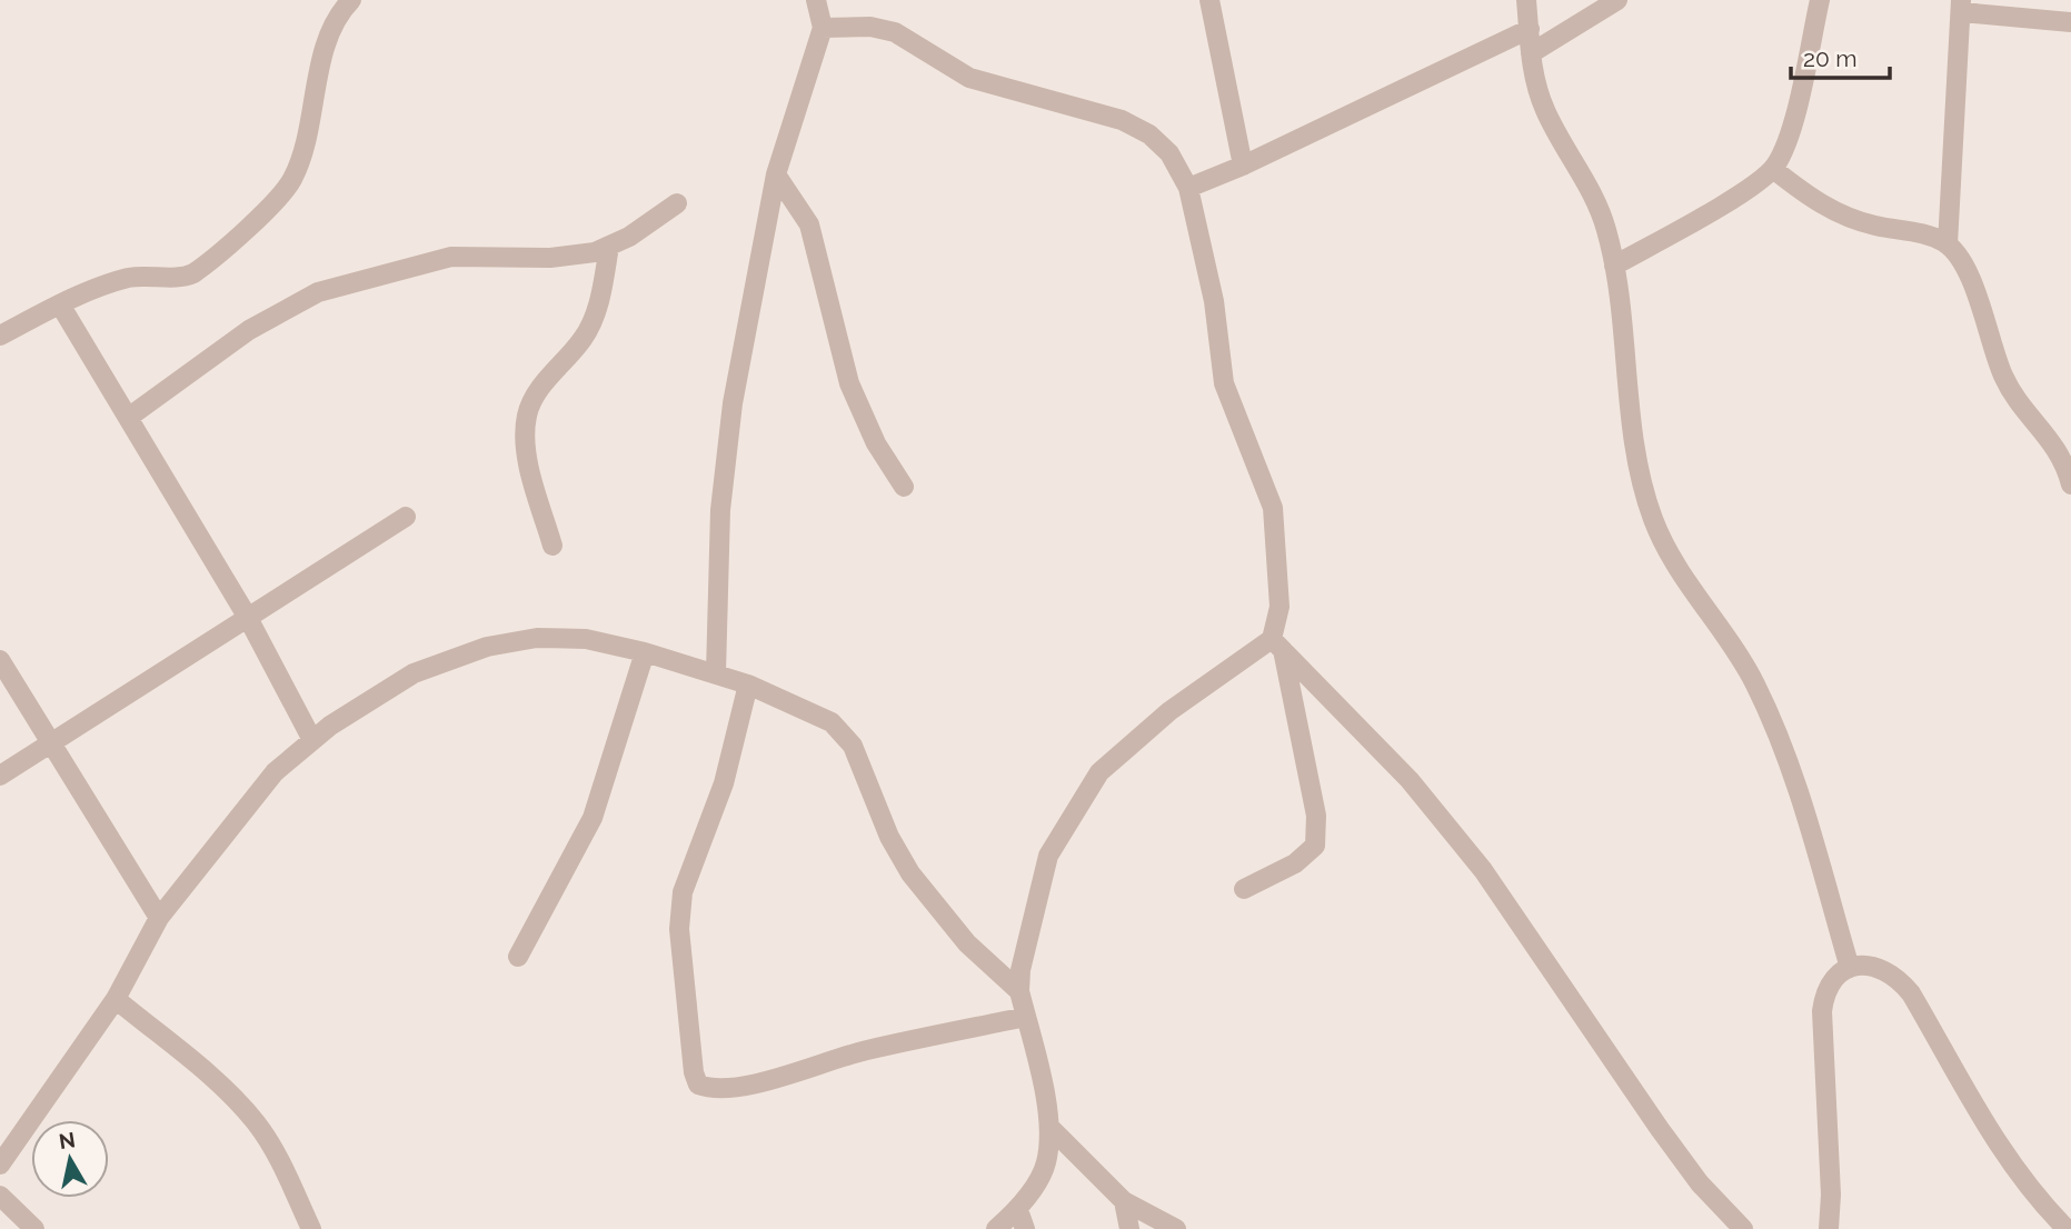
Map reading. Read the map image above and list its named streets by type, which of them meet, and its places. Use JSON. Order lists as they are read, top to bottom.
{
  "scale_bar": "20 m",
  "north": "top"
}
